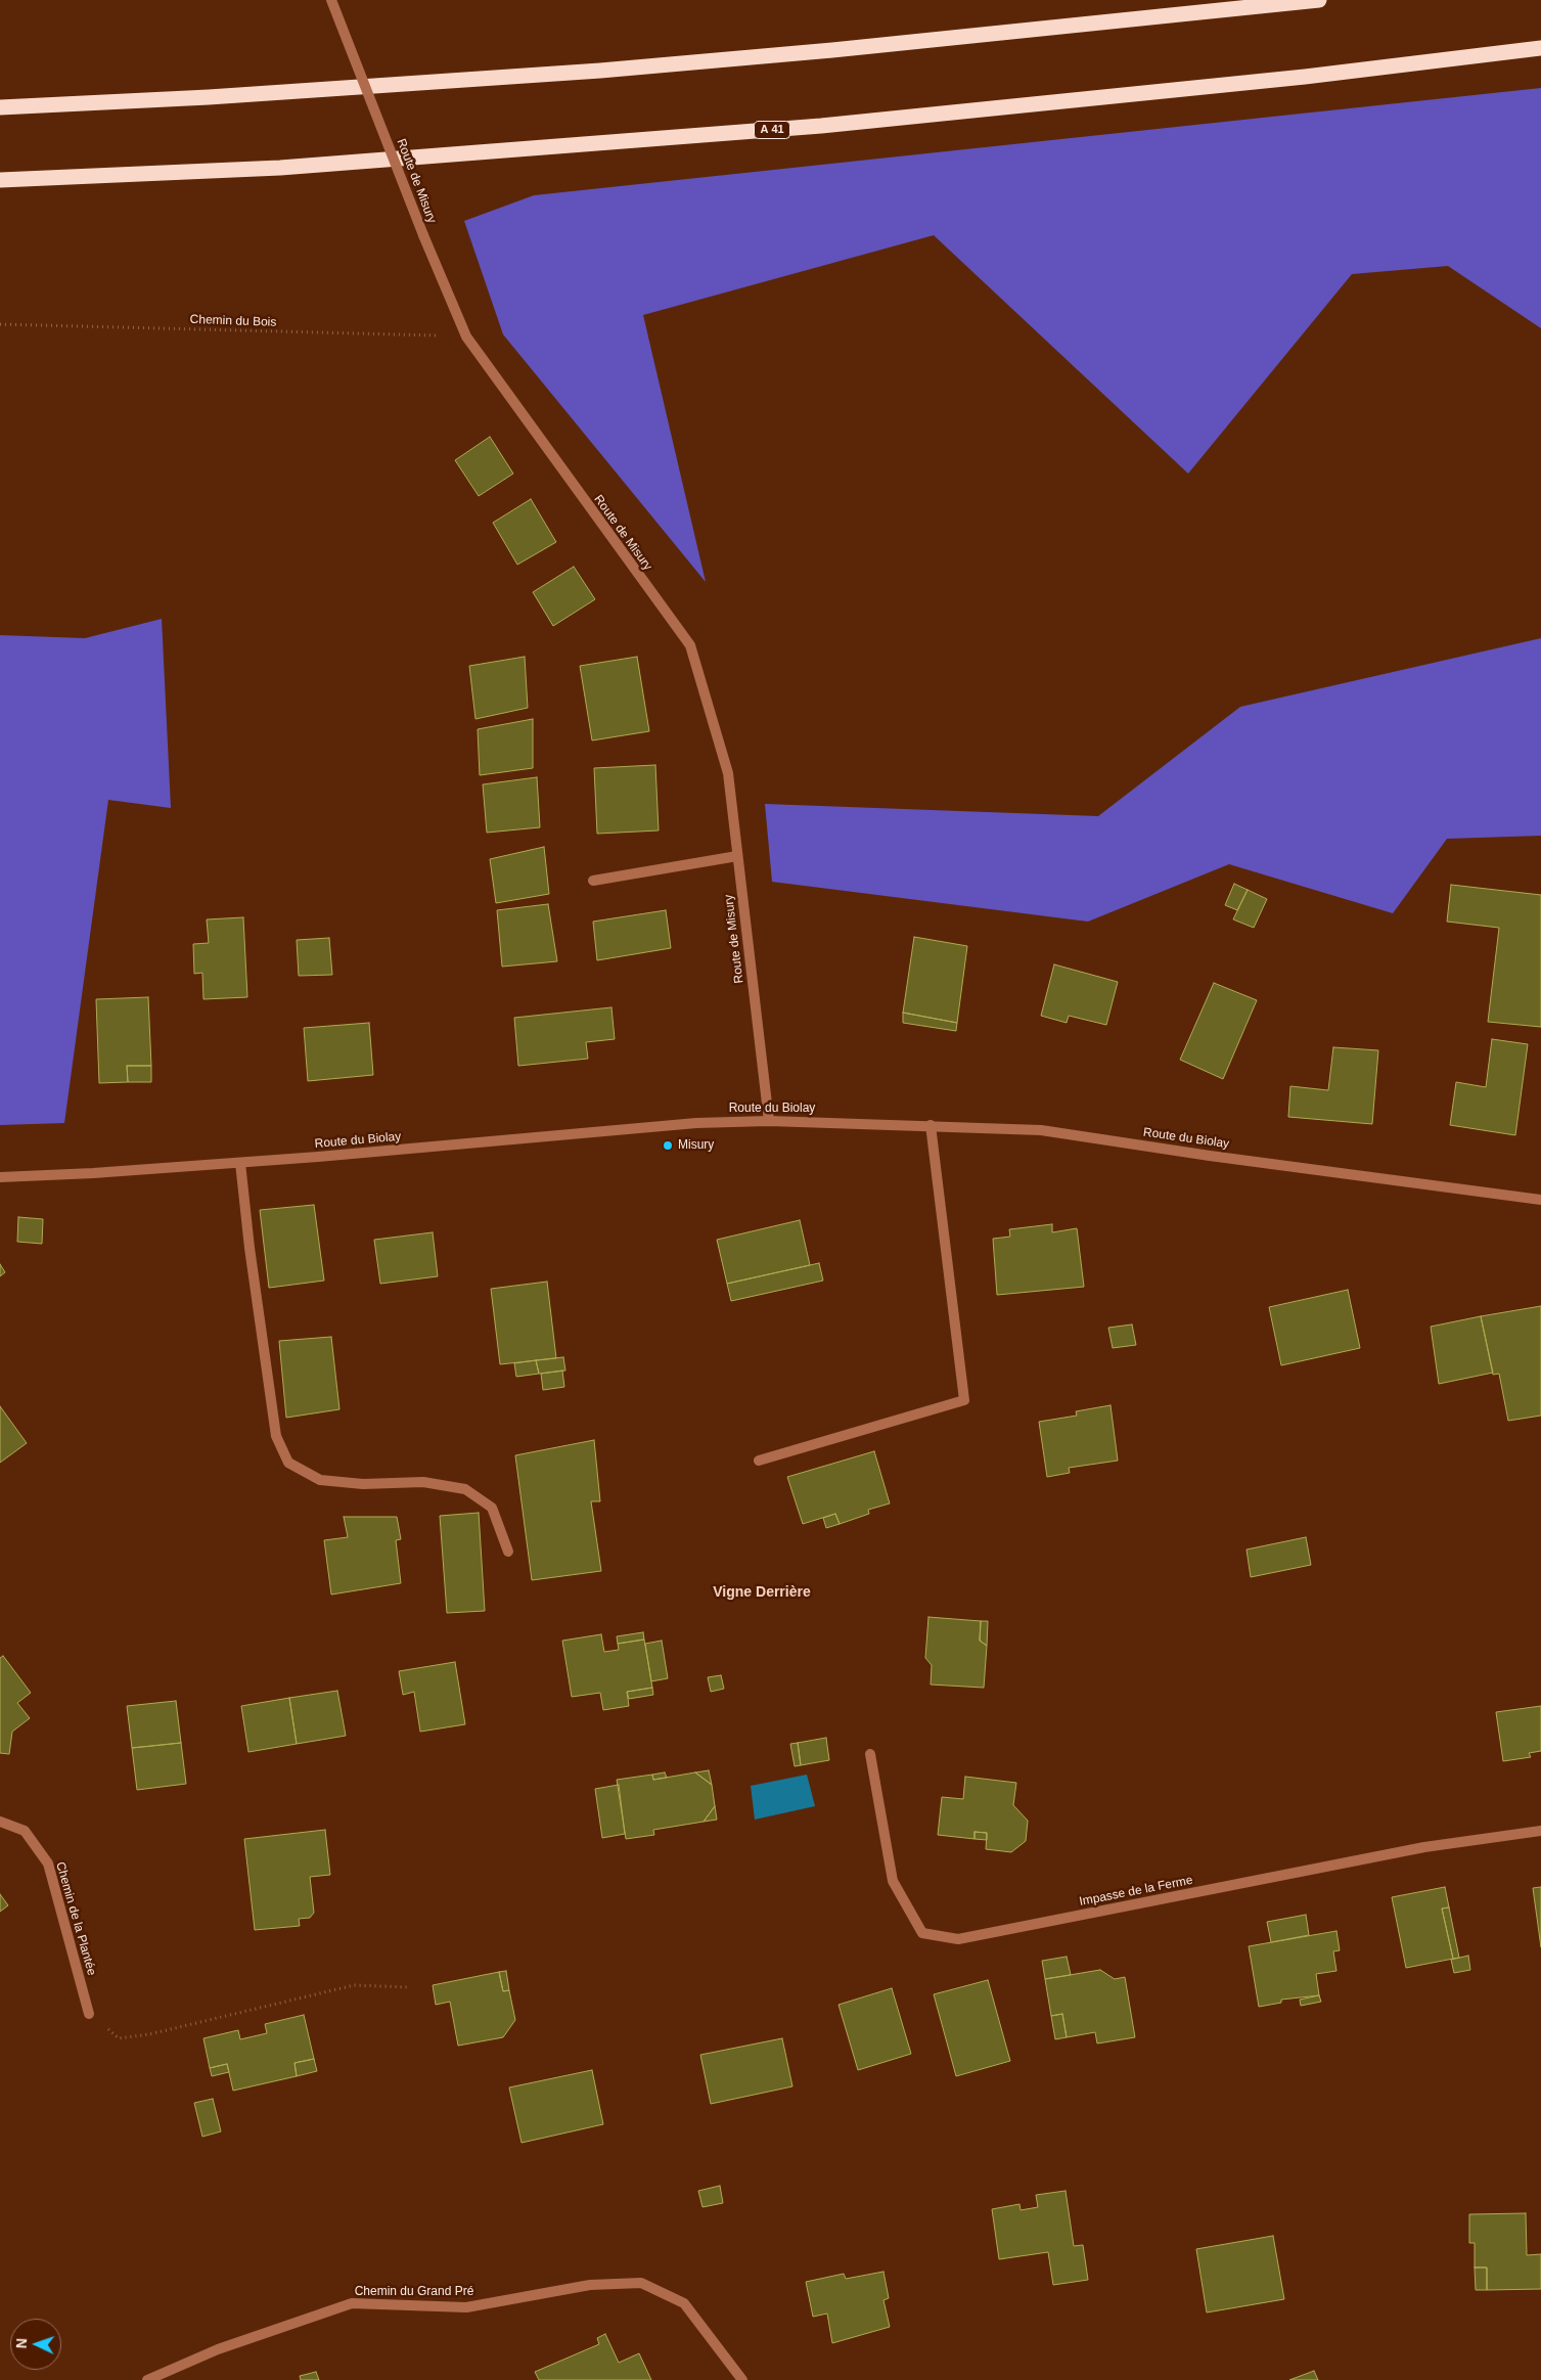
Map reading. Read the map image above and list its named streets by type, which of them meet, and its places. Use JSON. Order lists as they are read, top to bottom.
{
  "streets": {
    "highway": ["A 41"],
    "street": [
      "Route de Misury",
      "Route du Biolay",
      "Impasse de la Ferme",
      "Chemin de la Plantée",
      "Chemin du Grand Pré"
    ],
    "path": ["Chemin du Bois"]
  },
  "crossings": [
    ["Route de Misury", "Chemin du Bois"],
    ["Route de Misury", "Route du Biolay"]
  ],
  "districts": ["Vigne Derrière"],
  "places": ["Misury"],
  "north": "left"
}
